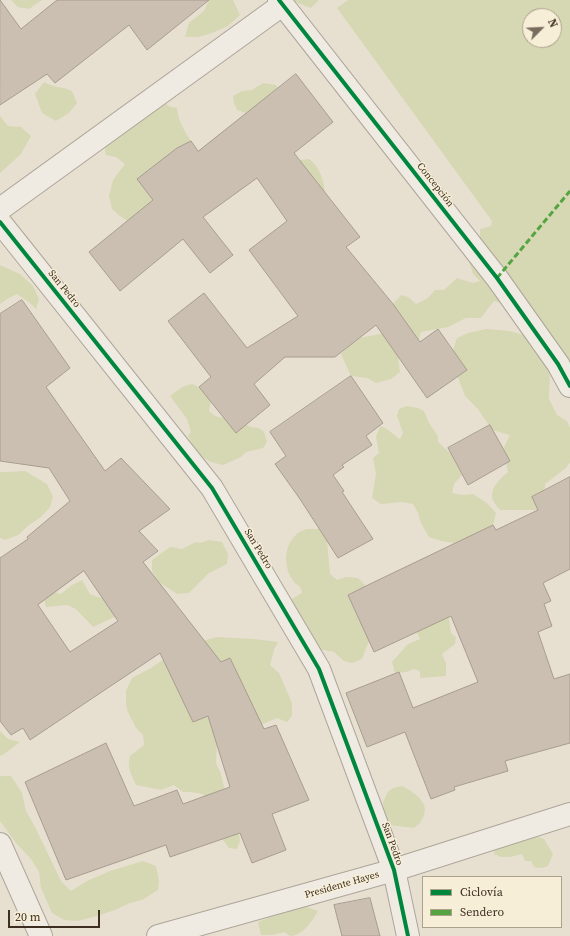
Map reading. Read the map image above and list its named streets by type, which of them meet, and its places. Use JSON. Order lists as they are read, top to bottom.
{
  "streets": {
    "street": ["Concepción", "San Pedro", "Presidente Hayes"]
  },
  "crossings": [
    ["San Pedro", "Presidente Hayes"]
  ],
  "legend": ["Ciclovía", "Sendero"],
  "scale_bar": "20 m",
  "north": "top right"
}
